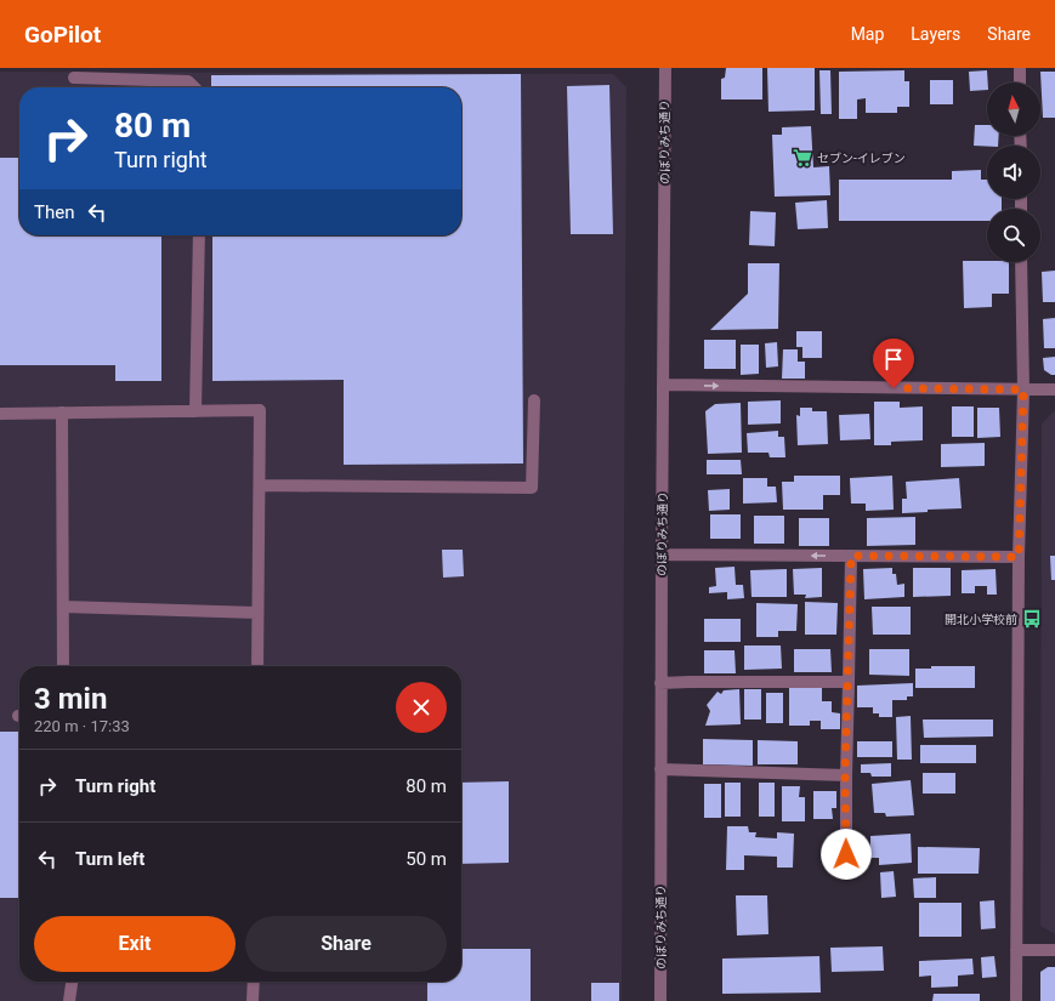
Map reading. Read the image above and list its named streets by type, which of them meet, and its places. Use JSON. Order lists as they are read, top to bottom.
{
  "streets": {
    "street": ["のぼりみち通り"]
  },
  "places": {
    "supermarket": ["セブン-イレブン"],
    "bus stop": ["開北小学校前"]
  },
  "north": "top",
  "page": {
    "header": "GoPilot",
    "nav": ["Map", "Layers", "Share"],
    "turn": ["80 m", "Turn right"],
    "then": "Then",
    "heading": ["3 min", "220 m · 17:33"],
    "list": [
      {
        "name": "Turn right",
        "value": "80 m"
      },
      {
        "name": "Turn left",
        "value": "50 m"
      }
    ],
    "buttons": ["Exit", "Share"]
  }
}
